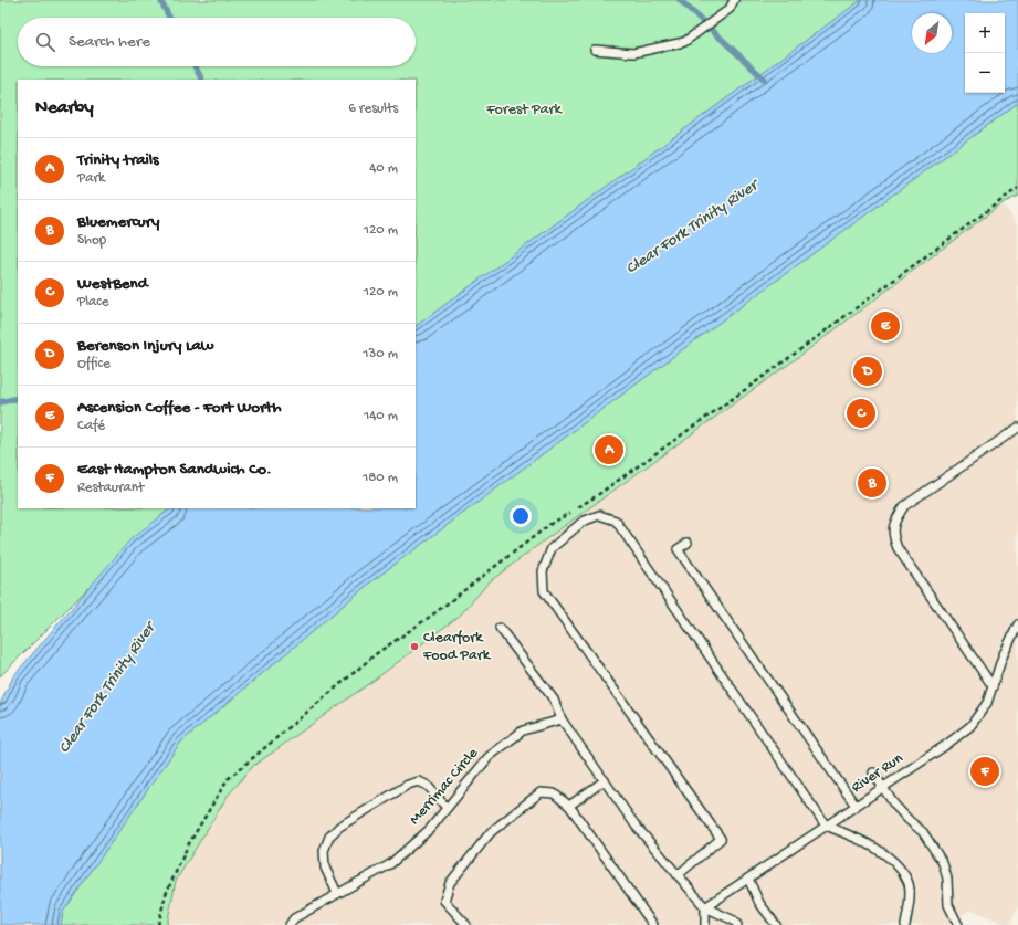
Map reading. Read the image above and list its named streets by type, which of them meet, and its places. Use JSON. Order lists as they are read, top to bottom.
{
  "streets": {
    "lane": ["River Run", "Merrimac Circle"]
  },
  "water": ["Clear Fork Trinity River"],
  "parks": ["Forest Park"],
  "places": ["Clearfork Food Park"],
  "north": "bottom left",
  "page": {
    "map_buttons": ["+", "−"],
    "search": "Search here",
    "heading": ["Nearby", "6 results"],
    "list": [
      {
        "mark": "A",
        "name": "Trinity trails",
        "note": "Park",
        "value": "40 m"
      },
      {
        "mark": "B",
        "name": "Bluemercury",
        "note": "Shop",
        "value": "120 m"
      },
      {
        "mark": "C",
        "name": "WestBend",
        "note": "Place",
        "value": "120 m"
      },
      {
        "mark": "D",
        "name": "Berenson Injury Law",
        "note": "Office",
        "value": "130 m"
      },
      {
        "mark": "E",
        "name": "Ascension Coffee - Fort Worth",
        "note": "Café",
        "value": "140 m"
      },
      {
        "mark": "F",
        "name": "East Hampton Sandwich Co.",
        "note": "Restaurant",
        "value": "180 m"
      }
    ],
    "pins": [
      "E",
      "D",
      "C",
      "A",
      "B",
      "F"
    ]
  }
}
